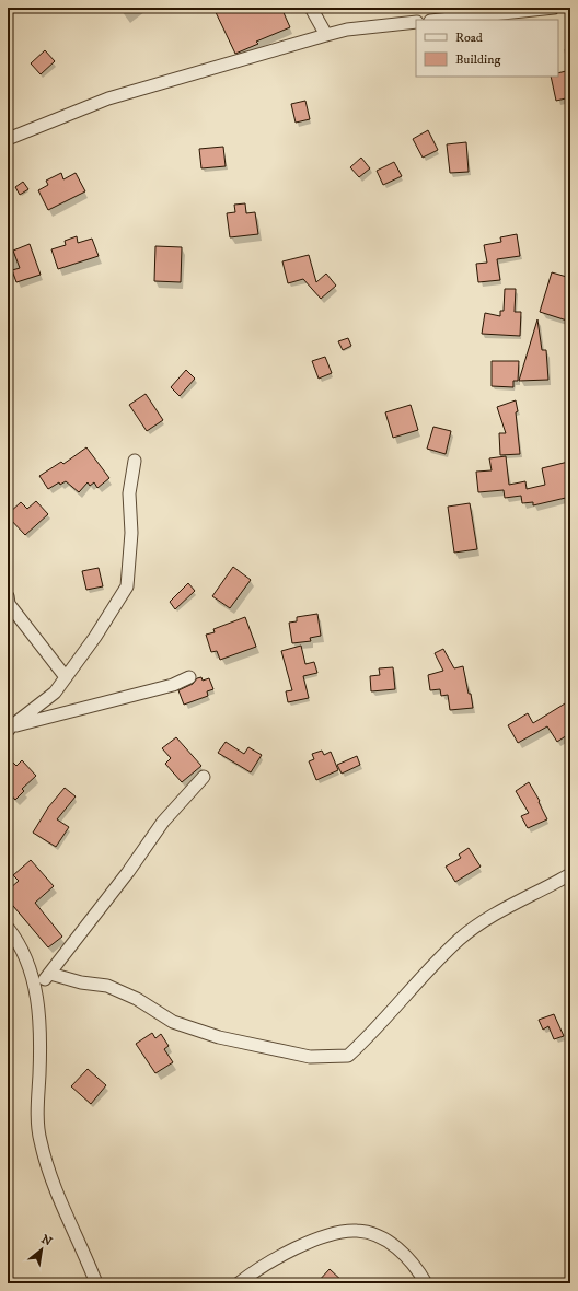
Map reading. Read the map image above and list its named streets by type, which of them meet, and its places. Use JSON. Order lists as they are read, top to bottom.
{
  "legend": ["Road", "Building"],
  "north": "top right"
}
